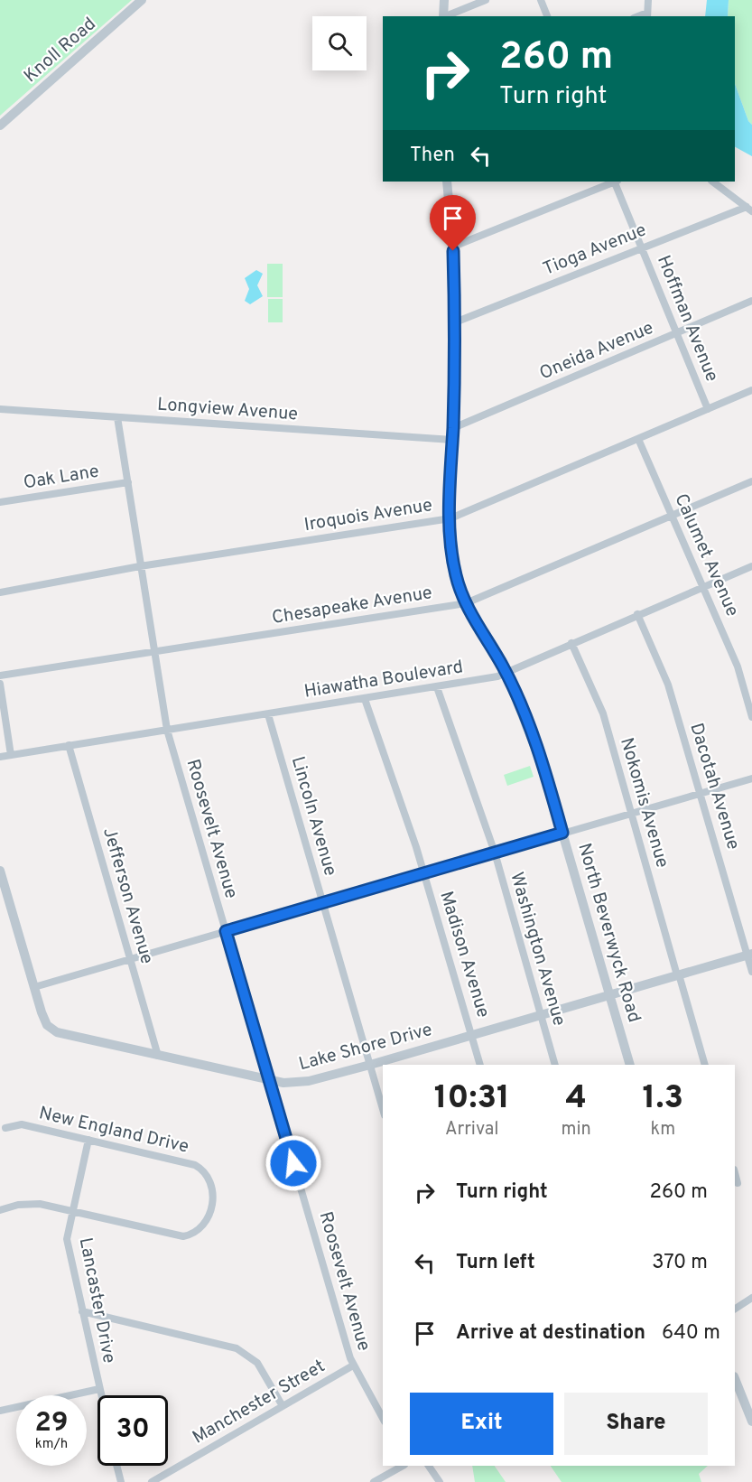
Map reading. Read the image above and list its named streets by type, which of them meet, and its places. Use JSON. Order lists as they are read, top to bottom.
{
  "streets": {
    "street": [
      "Knoll Road",
      "Tioga Avenue",
      "Hoffman Avenue",
      "Oneida Avenue",
      "Longview Avenue",
      "Oak Lane",
      "Iroquois Avenue",
      "Calumet Avenue",
      "Chesapeake Avenue",
      "Hiawatha Boulevard",
      "Dacotah Avenue",
      "Nokomis Avenue",
      "Lincoln Avenue",
      "Roosevelt Avenue",
      "Jefferson Avenue",
      "North Beverwyck Road",
      "Washington Avenue",
      "Madison Avenue",
      "Lake Shore Drive",
      "New England Drive",
      "Lancaster Drive",
      "Manchester Street"
    ]
  },
  "crossings": [
    ["Tioga Avenue", "Hoffman Avenue"],
    ["Tioga Avenue", "North Beverwyck Road"],
    ["Hoffman Avenue", "Oneida Avenue"],
    ["Hoffman Avenue", "Iroquois Avenue"],
    ["Oneida Avenue", "North Beverwyck Road"],
    ["Longview Avenue", "Roosevelt Avenue"],
    ["Longview Avenue", "North Beverwyck Road"],
    ["Oak Lane", "Roosevelt Avenue"],
    ["Iroquois Avenue", "Calumet Avenue"],
    ["Iroquois Avenue", "Roosevelt Avenue"],
    ["Iroquois Avenue", "North Beverwyck Road"],
    ["Calumet Avenue", "Chesapeake Avenue"],
    ["Calumet Avenue", "Hiawatha Boulevard"],
    ["Chesapeake Avenue", "Roosevelt Avenue"],
    ["Chesapeake Avenue", "North Beverwyck Road"],
    ["Hiawatha Boulevard", "Dacotah Avenue"],
    ["Hiawatha Boulevard", "Nokomis Avenue"],
    ["Hiawatha Boulevard", "Lincoln Avenue"],
    ["Hiawatha Boulevard", "Roosevelt Avenue"],
    ["Hiawatha Boulevard", "Jefferson Avenue"],
    ["Hiawatha Boulevard", "North Beverwyck Road"],
    ["Hiawatha Boulevard", "Washington Avenue"],
    ["Hiawatha Boulevard", "Madison Avenue"],
    ["Dacotah Avenue", "Lake Shore Drive"],
    ["Nokomis Avenue", "Lake Shore Drive"],
    ["Lincoln Avenue", "Lake Shore Drive"],
    ["Roosevelt Avenue", "Lake Shore Drive"],
    ["Roosevelt Avenue", "Manchester Street"],
    ["Jefferson Avenue", "Lake Shore Drive"],
    ["North Beverwyck Road", "Lake Shore Drive"],
    ["Washington Avenue", "Lake Shore Drive"],
    ["Madison Avenue", "Lake Shore Drive"],
    ["New England Drive", "Lancaster Drive"]
  ],
  "page": {
    "turn": ["260 m", "Turn right"],
    "then": "Then",
    "eta": [
      "10:31",
      "Arrival",
      "4",
      "min",
      "1.3",
      "km"
    ],
    "list": [
      {
        "name": "Turn right",
        "value": "260 m"
      },
      {
        "name": "Turn left",
        "value": "370 m"
      },
      {
        "name": "Arrive at destination",
        "value": "640 m"
      }
    ],
    "buttons": ["Exit", "Share"],
    "speed": "29 km/h",
    "limit": "30"
  }
}
